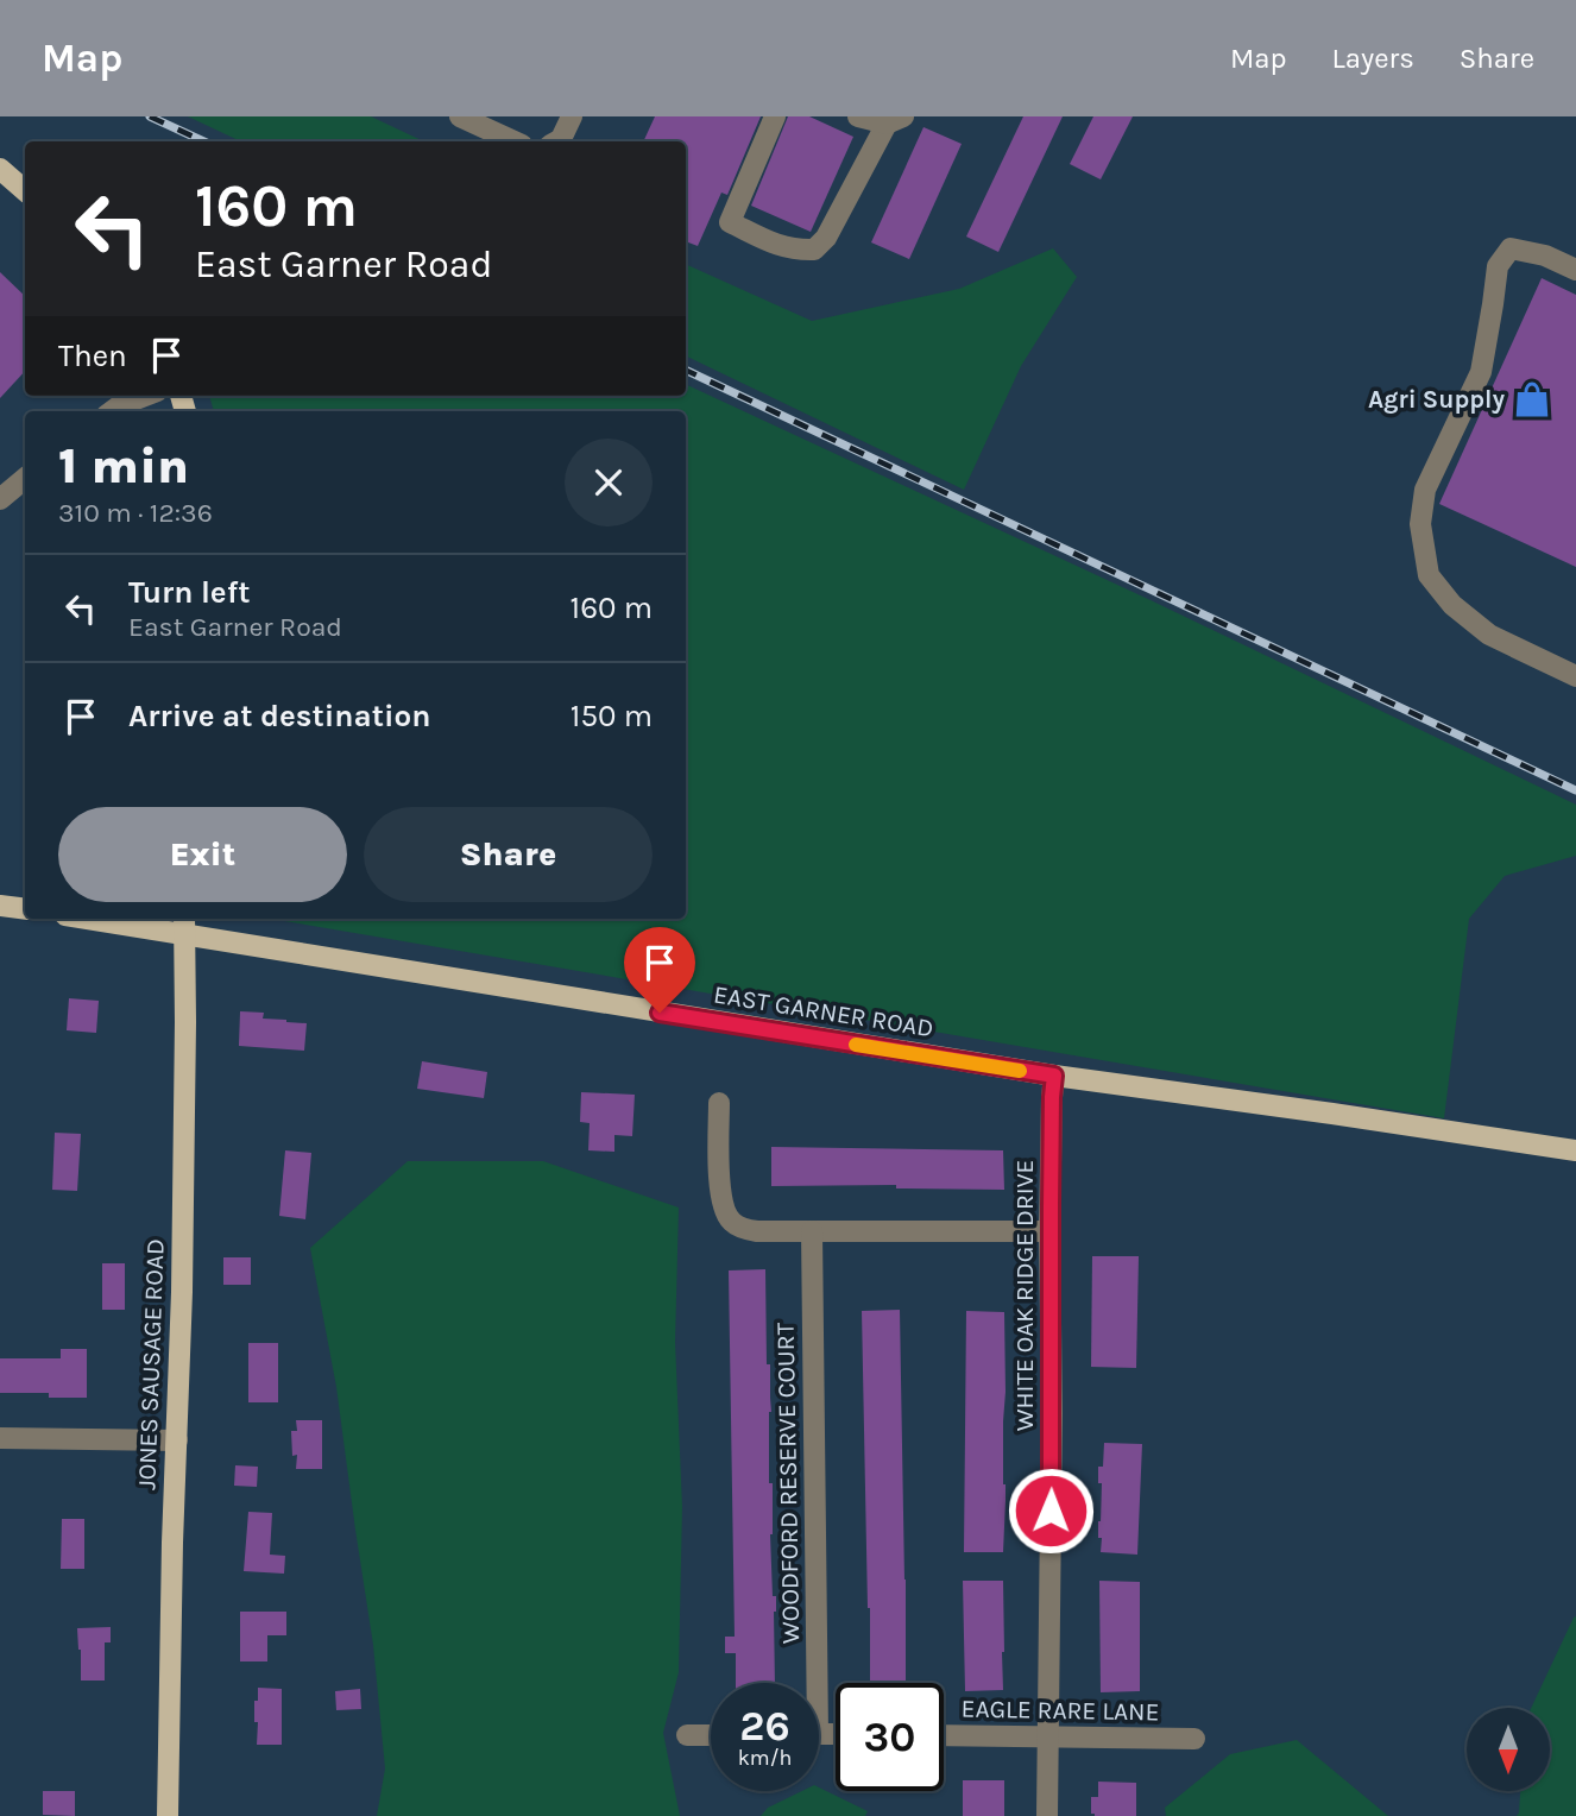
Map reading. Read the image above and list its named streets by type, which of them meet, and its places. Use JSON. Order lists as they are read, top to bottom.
{
  "streets": {
    "main road": ["EAST GARNER ROAD", "JONES SAUSAGE ROAD"],
    "street": ["WHITE OAK RIDGE DRIVE", "WOODFORD RESERVE COURT", "EAGLE RARE LANE"]
  },
  "crossings": [
    ["EAST GARNER ROAD", "WHITE OAK RIDGE DRIVE"],
    ["EAST GARNER ROAD", "JONES SAUSAGE ROAD"],
    ["WHITE OAK RIDGE DRIVE", "EAGLE RARE LANE"]
  ],
  "places": {
    "shop": ["Agri Supply"]
  },
  "north": "bottom",
  "page": {
    "header": "Map",
    "nav": ["Map", "Layers", "Share"],
    "turn": ["160 m", "East Garner Road"],
    "then": "Then",
    "heading": ["1 min", "310 m · 12:36"],
    "list": [
      {
        "name": "Turn left",
        "note": "East Garner Road",
        "value": "160 m"
      },
      {
        "name": "Arrive at destination",
        "value": "150 m"
      }
    ],
    "buttons": ["Exit", "Share"],
    "speed": "26 km/h",
    "limit": "30"
  }
}
